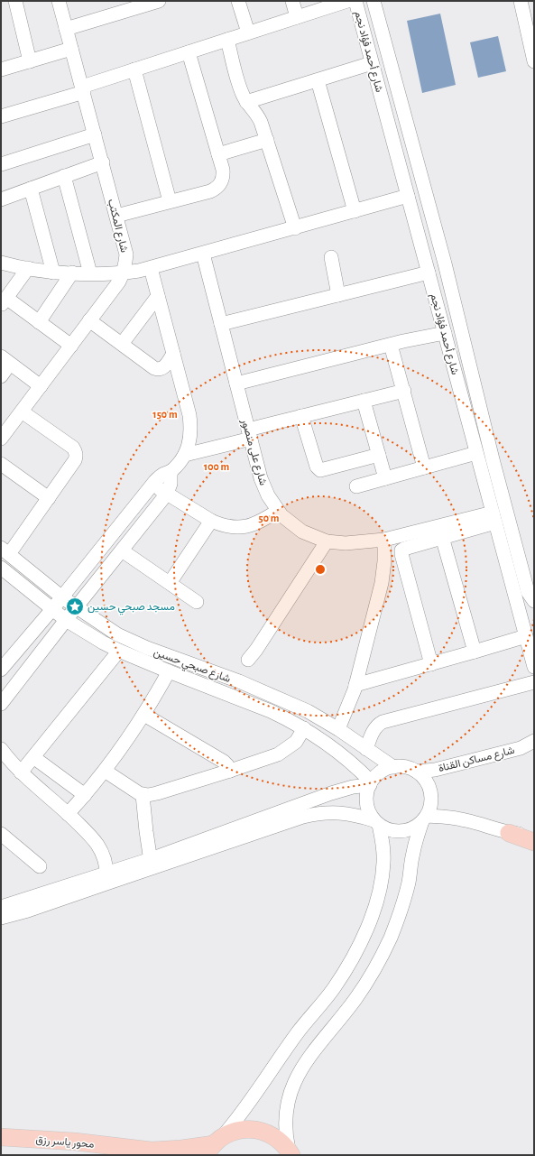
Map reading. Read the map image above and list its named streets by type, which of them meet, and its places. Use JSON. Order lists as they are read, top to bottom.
{
  "streets": {
    "main road": ["محور ياسر رزق"],
    "street": [
      "شارع أحمد فؤاد نجم",
      "شارع المكتب",
      "شارع على منصور",
      "شارع صبحي حسين",
      "شارع مساكن القناة"
    ]
  },
  "crossings": [
    ["شارع أحمد فؤاد نجم", "شارع على منصور"],
    ["شارع صبحي حسين", "شارع مساكن القناة"]
  ],
  "places": {
    "place": ["مسجد صبحي حسين"]
  },
  "rings": ["150 m", "100 m", "50 m"]
}
